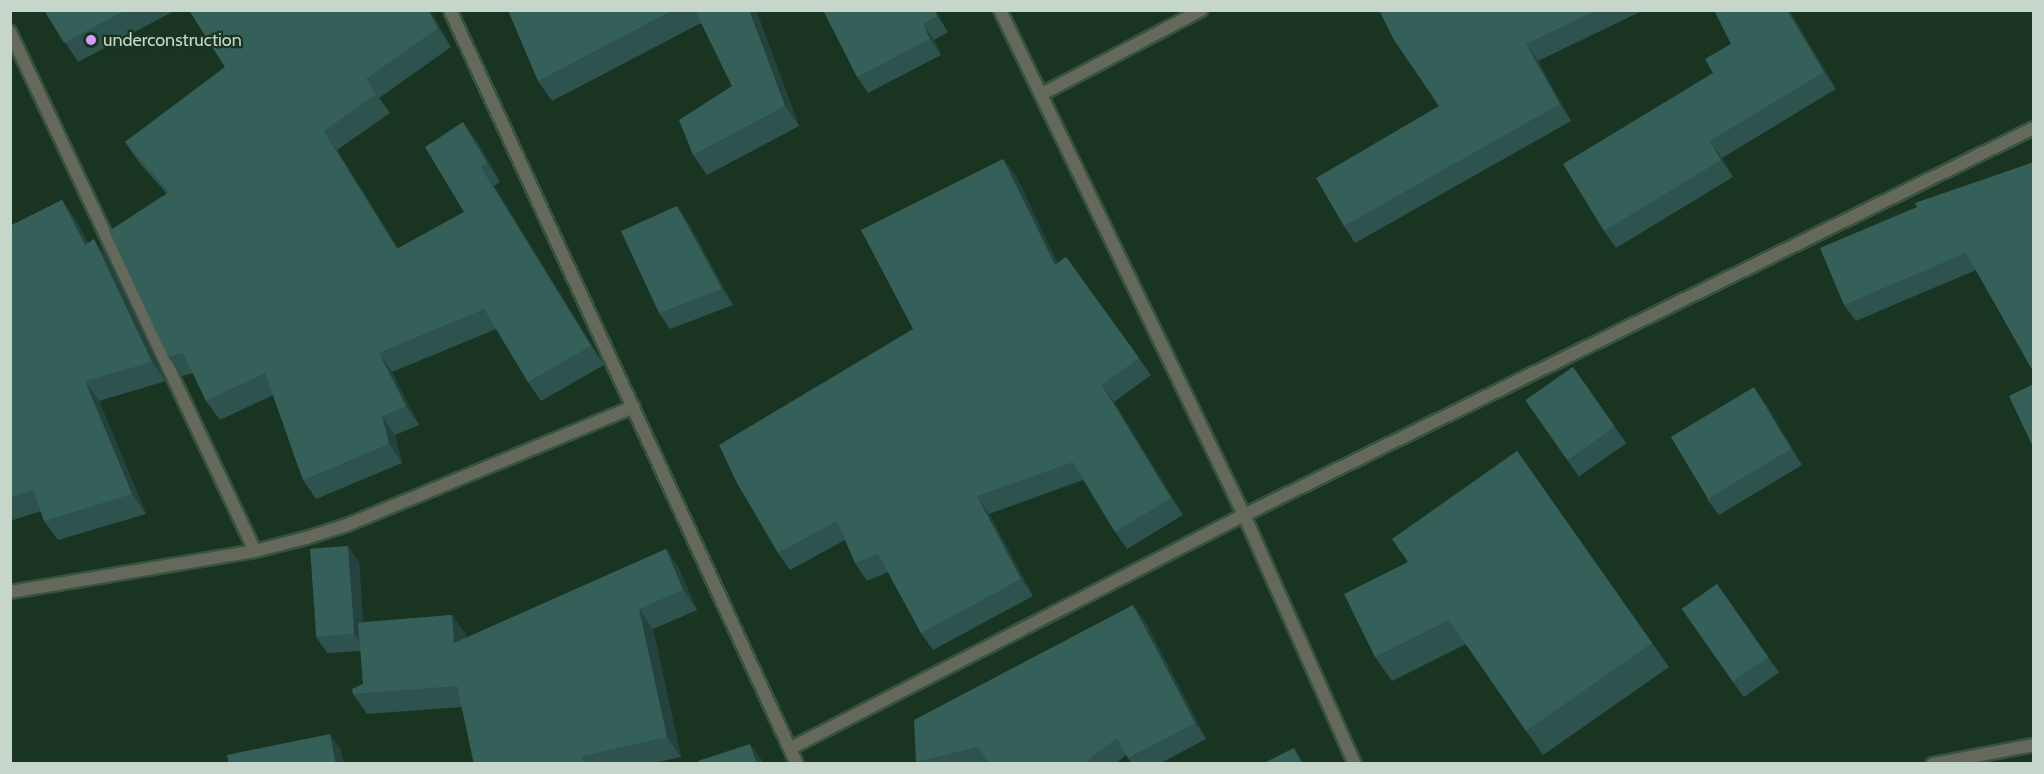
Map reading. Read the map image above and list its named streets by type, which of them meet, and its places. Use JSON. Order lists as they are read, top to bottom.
{
  "places": ["underconstruction"]
}
